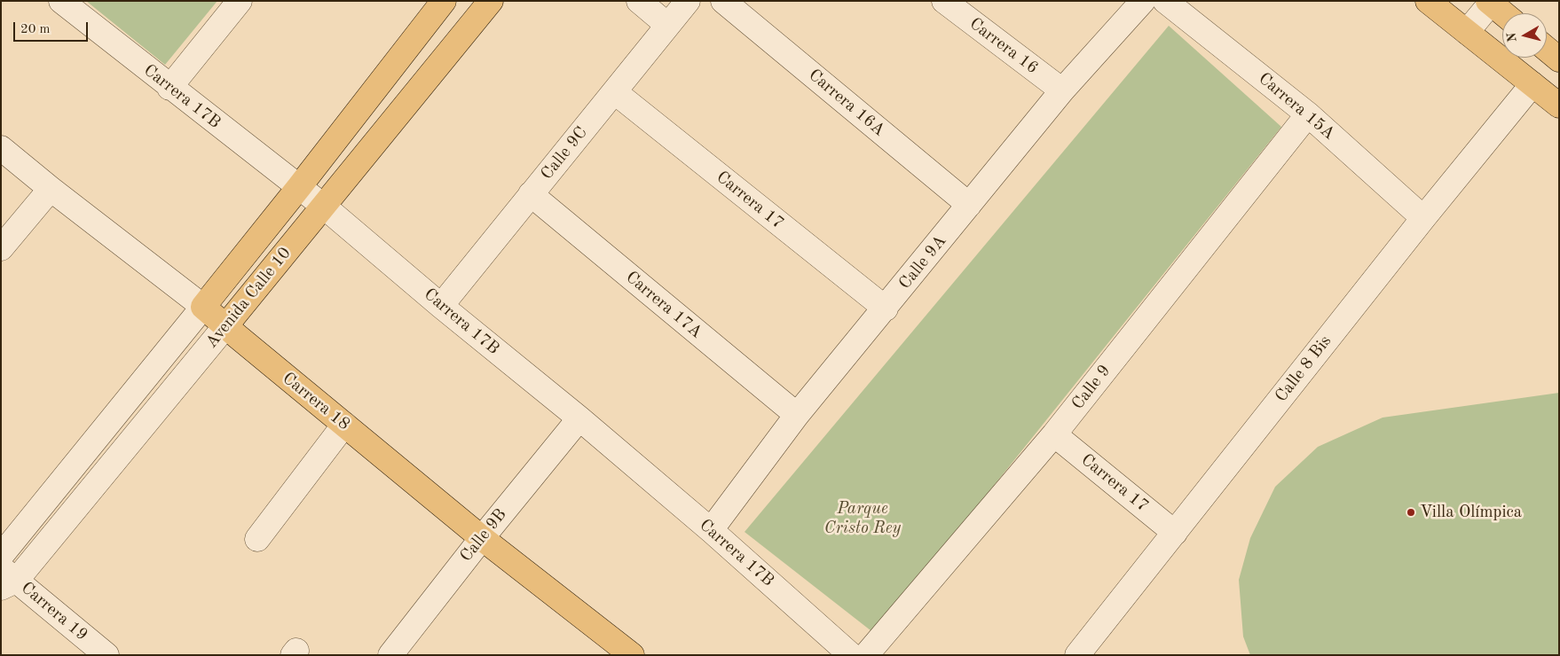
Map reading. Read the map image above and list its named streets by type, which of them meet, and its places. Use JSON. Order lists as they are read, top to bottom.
{
  "streets": {
    "main road": ["Avenida Calle 10", "Carrera 18"],
    "street": [
      "Carrera 16",
      "Carrera 17B",
      "Carrera 16A",
      "Carrera 15A",
      "Calle 9C",
      "Carrera 17",
      "Calle 9A",
      "Carrera 17A",
      "Calle 8 Bis",
      "Calle 9",
      "Calle 9B",
      "Carrera 19"
    ]
  },
  "crossings": [
    ["Carrera 16", "Calle 9A"],
    ["Carrera 17B", "Calle 9C"],
    ["Carrera 17B", "Calle 9A"],
    ["Carrera 17B", "Avenida Calle 10"],
    ["Carrera 17B", "Calle 9B"],
    ["Carrera 16A", "Calle 9A"],
    ["Carrera 15A", "Calle 8 Bis"],
    ["Carrera 15A", "Calle 9"],
    ["Calle 9C", "Carrera 17"],
    ["Calle 9C", "Carrera 17A"],
    ["Carrera 17", "Calle 9A"],
    ["Carrera 17", "Calle 8 Bis"],
    ["Carrera 17", "Calle 9"],
    ["Calle 9A", "Carrera 17A"],
    ["Avenida Calle 10", "Carrera 18"],
    ["Avenida Calle 10", "Carrera 19"],
    ["Carrera 18", "Calle 9B"]
  ],
  "parks": ["Parque Cristo Rey"],
  "places": ["Villa Olímpica"],
  "scale_bar": "20 m",
  "north": "left"
}
